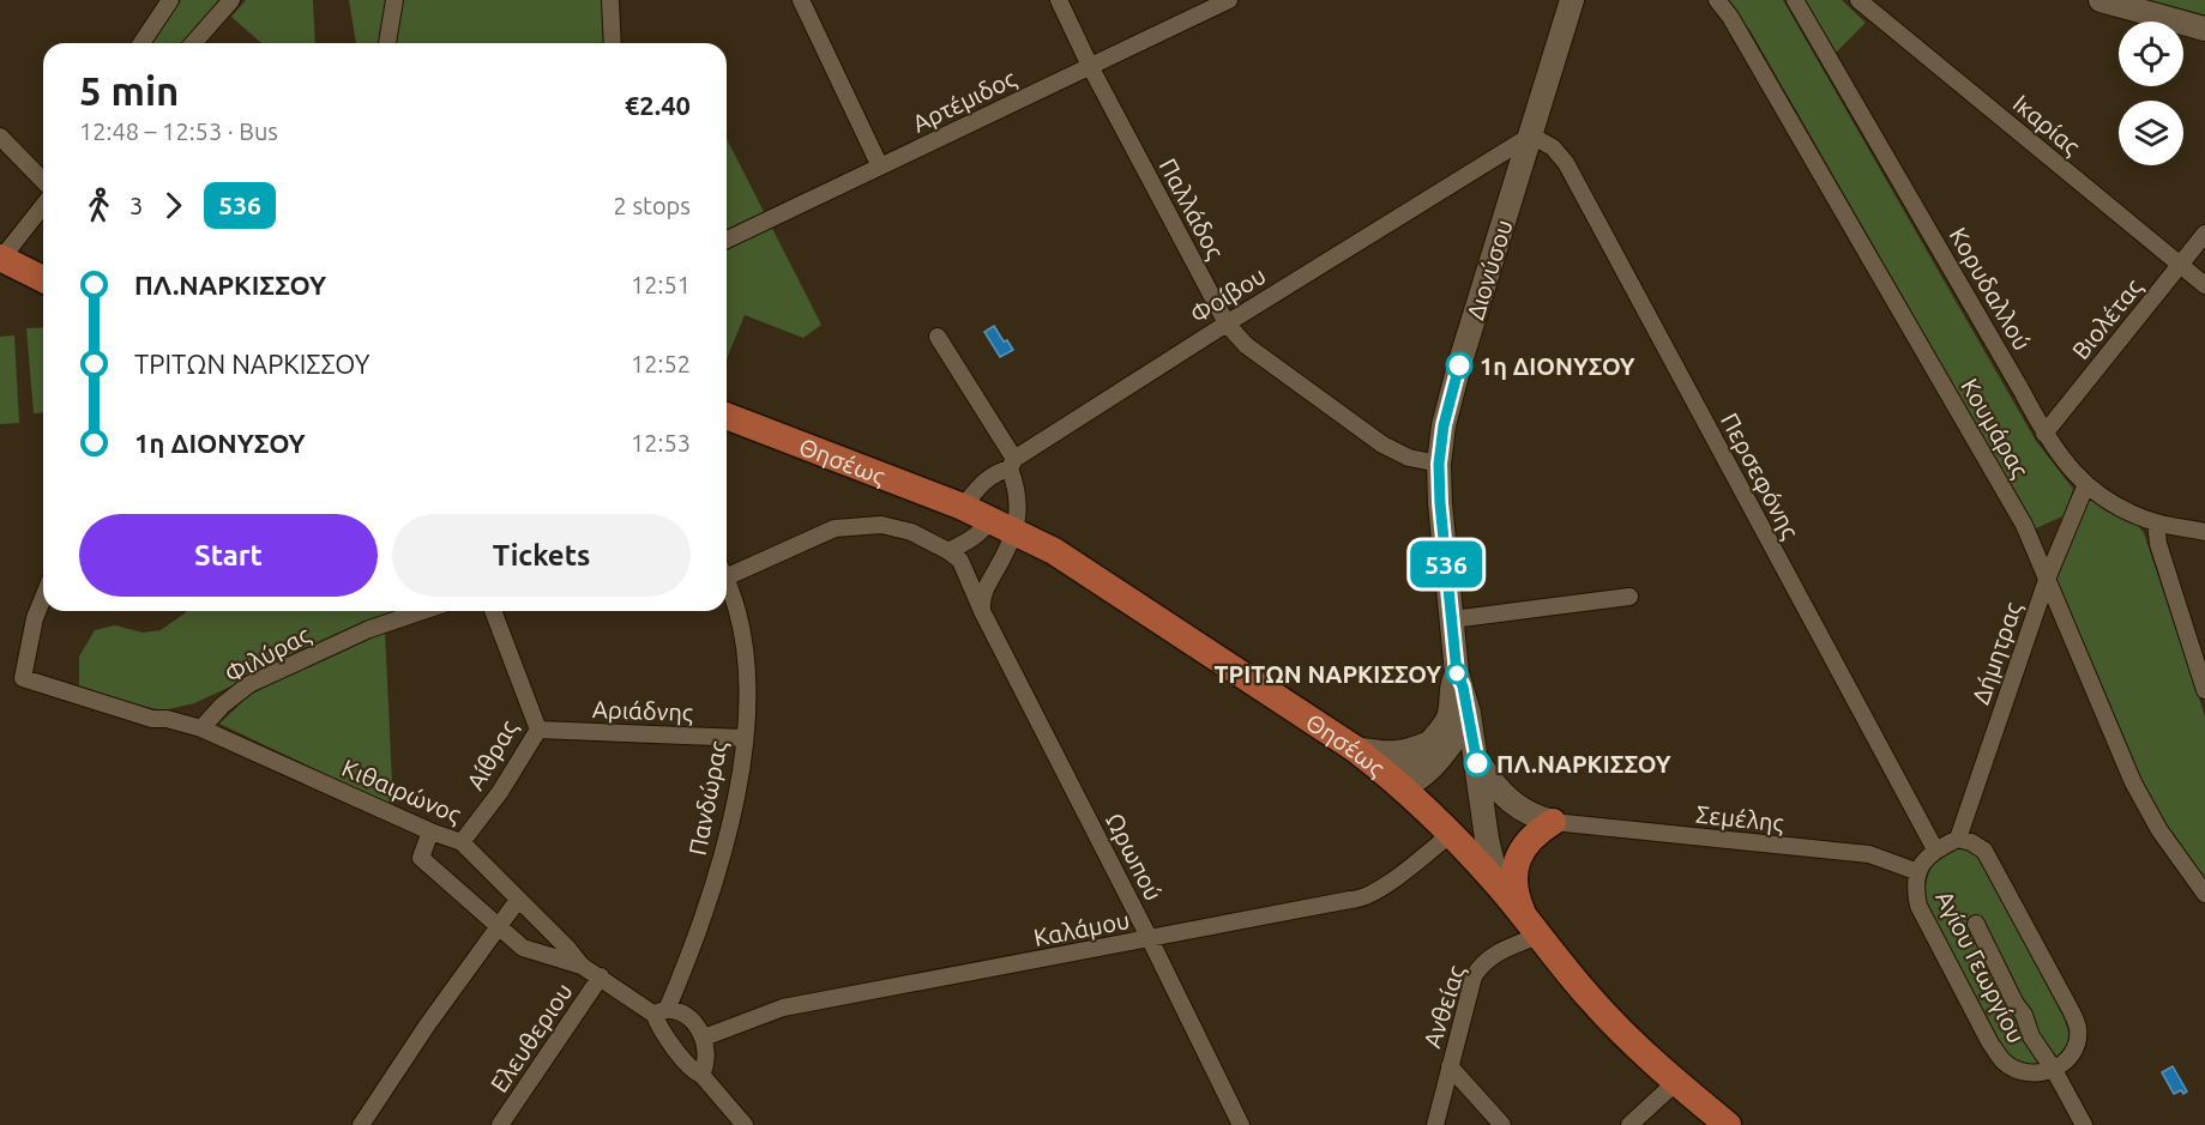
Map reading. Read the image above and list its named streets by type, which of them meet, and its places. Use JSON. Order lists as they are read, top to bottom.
{
  "streets": {
    "main road": ["Διονύσου", "Θησέως"],
    "street": [
      "Αρτέμιδος",
      "Ικαρίας",
      "Παλλάδος",
      "Κορυδαλλού",
      "Φοίβου",
      "Βιολέτας",
      "Κουμάρας",
      "Περσεφόνης",
      "Δήμητρας",
      "Φιλύρας",
      "Αριάδνης",
      "Αίθρας",
      "Κιθαιρώνος",
      "Πανδώρας",
      "Σεμέλης",
      "Ωρωπού",
      "Καλάμου",
      "Αγίου Γεωργίου",
      "Ανθείας",
      "Ελευθεριου"
    ]
  },
  "crossings": [
    ["Αρτέμιδος", "Παλλάδος"],
    ["Ικαρίας", "Βιολέτας"],
    ["Παλλάδος", "Διονύσου"],
    ["Παλλάδος", "Φοίβου"],
    ["Διονύσου", "Φοίβου"],
    ["Διονύσου", "Θησέως"],
    ["Διονύσου", "Περσεφόνης"],
    ["Κορυδαλλού", "Βιολέτας"],
    ["Κορυδαλλού", "Δήμητρας"],
    ["Φοίβου", "Θησέως"],
    ["Φοίβου", "Περσεφόνης"],
    ["Κουμάρας", "Δήμητρας"],
    ["Θησέως", "Καλάμου"],
    ["Θησέως", "Ανθείας"],
    ["Περσεφόνης", "Αγίου Γεωργίου"],
    ["Δήμητρας", "Αγίου Γεωργίου"],
    ["Φιλύρας", "Κιθαιρώνος"],
    ["Αριάδνης", "Αίθρας"],
    ["Αριάδνης", "Πανδώρας"],
    ["Αίθρας", "Κιθαιρώνος"],
    ["Κιθαιρώνος", "Πανδώρας"],
    ["Κιθαιρώνος", "Ελευθεριου"],
    ["Πανδώρας", "Ωρωπού"],
    ["Σεμέλης", "Αγίου Γεωργίου"],
    ["Ωρωπού", "Καλάμου"]
  ],
  "places": ["1η ΔΙΟΝΥΣΟΥ", "ΤΡΙΤΩΝ ΝΑΡΚΙΣΣΟΥ", "ΠΛ.ΝΑΡΚΙΣΣΟΥ"],
  "lines": ["bus line 536"],
  "page": {
    "on_map": "536",
    "heading": ["5 min", "12:48 – 12:53 · Bus", "€2.40"],
    "legs": ["3", "536", "2 stops"],
    "list": [
      {
        "name": "ΠΛ.ΝΑΡΚΙΣΣΟΥ",
        "value": "12:51"
      },
      {
        "name": "ΤΡΙΤΩΝ ΝΑΡΚΙΣΣΟΥ",
        "value": "12:52"
      },
      {
        "name": "1η ΔΙΟΝΥΣΟΥ",
        "value": "12:53"
      }
    ],
    "buttons": ["Start", "Tickets"]
  }
}
